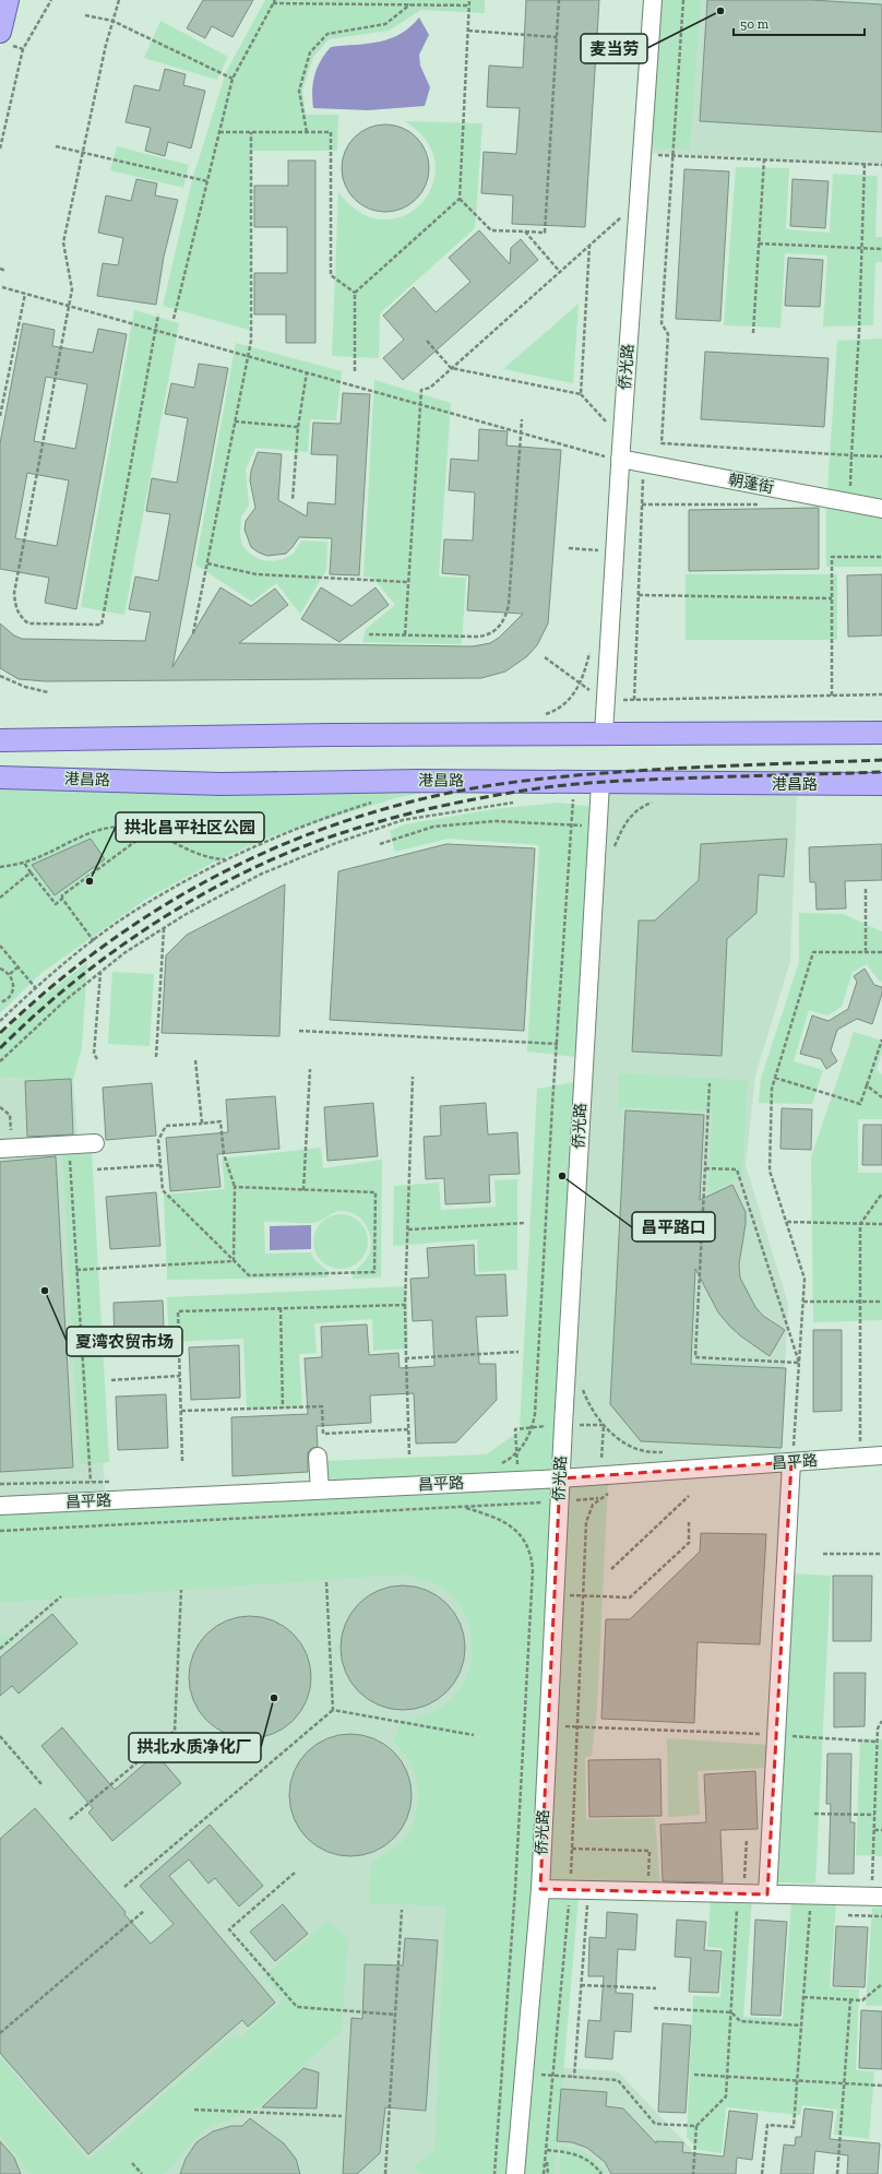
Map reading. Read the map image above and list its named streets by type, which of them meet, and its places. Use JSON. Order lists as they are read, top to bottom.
{
  "streets": {
    "main road": ["港昌路"],
    "street": ["侨光路", "朝蓬街", "昌平路"]
  },
  "crossings": [
    ["侨光路", "朝蓬街"],
    ["侨光路", "港昌路"],
    ["侨光路", "昌平路"]
  ],
  "places": [
    "麦当劳",
    "拱北昌平社区公园",
    "昌平路口",
    "夏湾农贸市场",
    "拱北水质净化厂"
  ],
  "scale_bar": "50 m"
}
